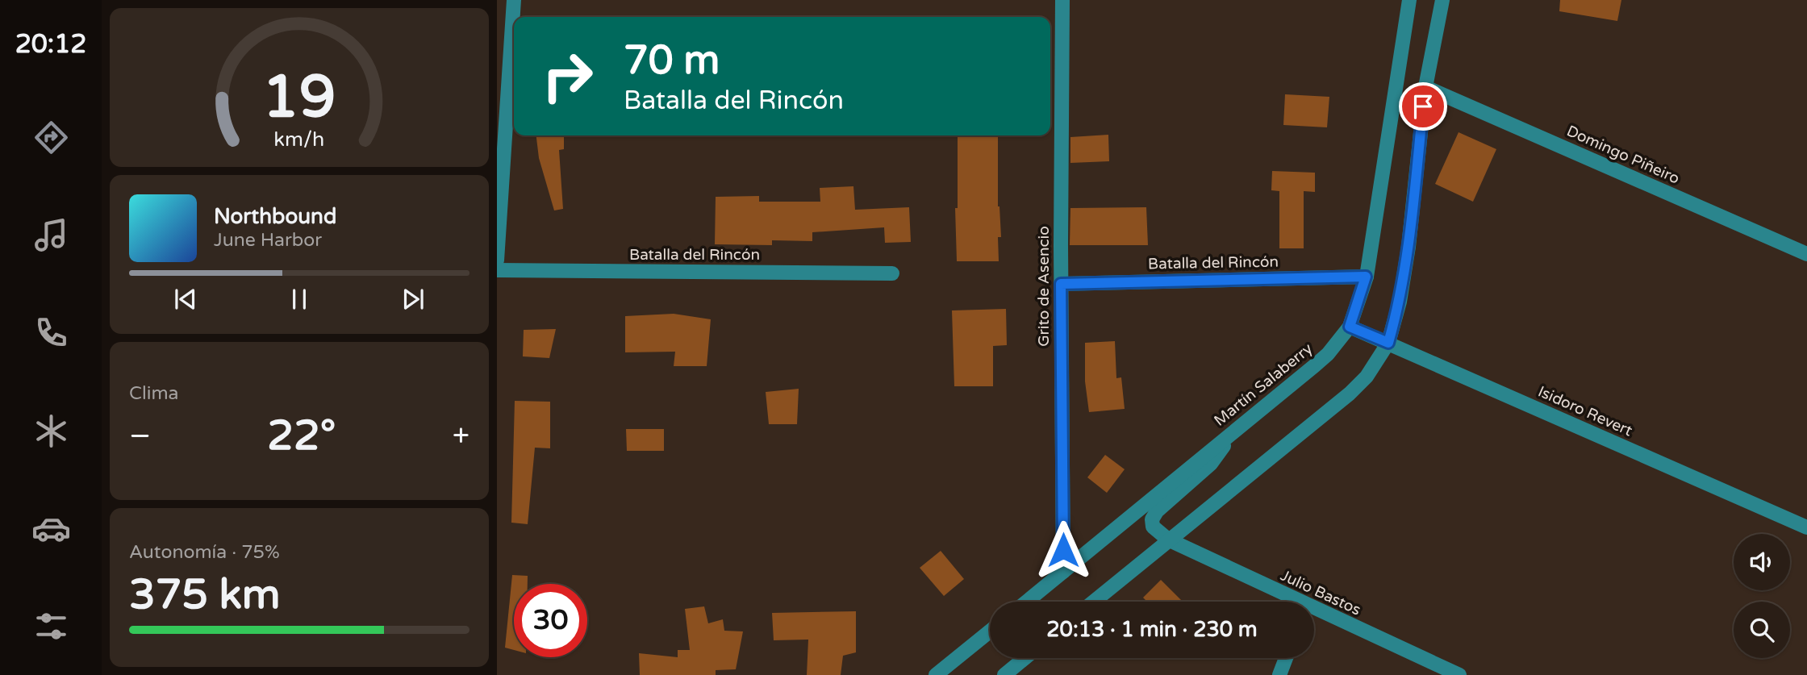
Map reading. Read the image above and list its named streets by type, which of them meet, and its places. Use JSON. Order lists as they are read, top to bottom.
{
  "streets": {
    "street": [
      "Domingo Piñeiro",
      "Batalla del Rincón",
      "Grito de Asencio",
      "Martín Salaberry",
      "Isidoro Revert",
      "Julio Bastos"
    ]
  },
  "crossings": [
    ["Batalla del Rincón", "Grito de Asencio"],
    ["Batalla del Rincón", "Martín Salaberry"],
    ["Grito de Asencio", "Martín Salaberry"],
    ["Martín Salaberry", "Isidoro Revert"]
  ],
  "page": {
    "tabs": "20:12",
    "turn": ["70 m", "Batalla del Rincón"],
    "song": ["Northbound", "June Harbor"],
    "tile": [
      "Clima",
      ["Autonomía · 75%", "375 km"]
    ],
    "heat": ["−", "22°", "+"],
    "limit": "30",
    "trip": "20:13 · 1 min · 230 m",
    "gauge": ["19", "km/h"]
  }
}
